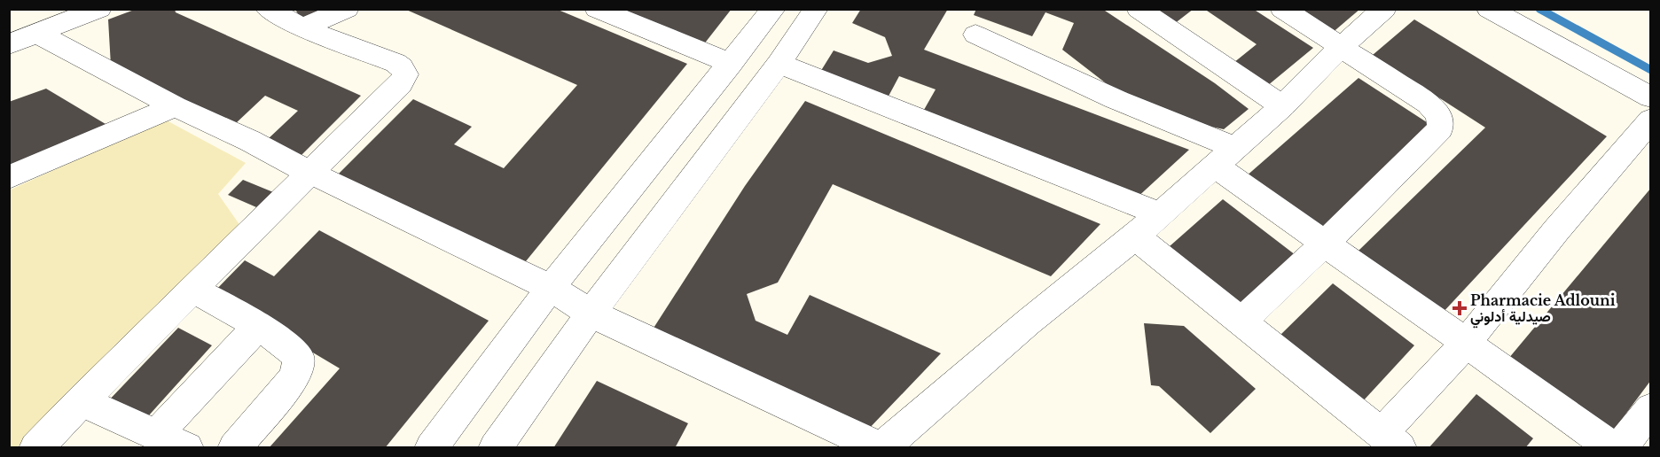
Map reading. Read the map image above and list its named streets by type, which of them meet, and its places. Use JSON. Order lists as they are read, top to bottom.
{
  "places": {
    "health": ["Pharmacie Adlouni صيدلية أدلوني"]
  }
}
